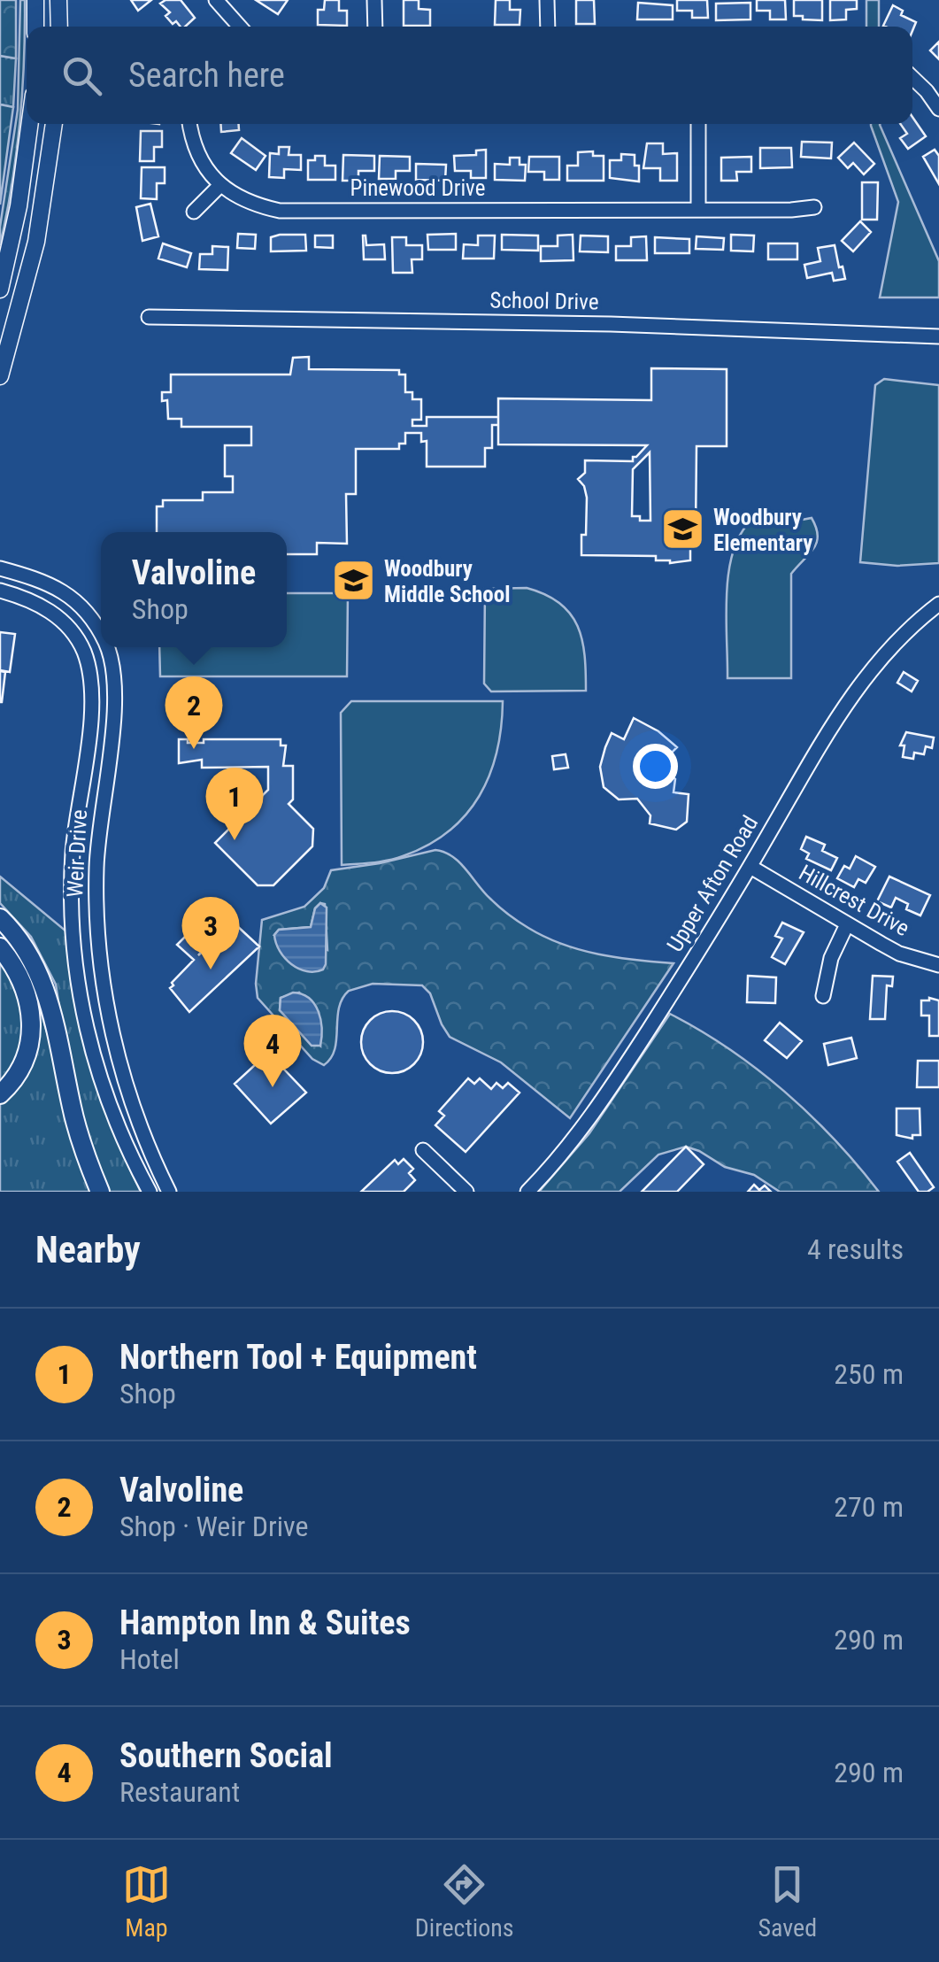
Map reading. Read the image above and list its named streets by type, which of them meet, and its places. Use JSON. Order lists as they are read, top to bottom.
{
  "streets": {
    "street": [
      "Pinewood Drive",
      "School Drive",
      "Weir Drive",
      "Upper Afton Road",
      "Hillcrest Drive"
    ]
  },
  "crossings": [
    ["Upper Afton Road", "Hillcrest Drive"]
  ],
  "places": {
    "school or university": ["Woodbury Elementary", "Woodbury Middle School"]
  },
  "page": {
    "search": "Search here",
    "popup": ["Valvoline", "Shop"],
    "pins": [
      "2",
      "1",
      "3",
      "4"
    ],
    "heading": ["Nearby", "4 results"],
    "list": [
      {
        "mark": "1",
        "name": "Northern Tool + Equipment",
        "note": "Shop",
        "value": "250 m"
      },
      {
        "mark": "2",
        "name": "Valvoline",
        "note": "Shop · Weir Drive",
        "value": "270 m"
      },
      {
        "mark": "3",
        "name": "Hampton Inn & Suites",
        "note": "Hotel",
        "value": "290 m"
      },
      {
        "mark": "4",
        "name": "Southern Social",
        "note": "Restaurant",
        "value": "290 m"
      }
    ],
    "nav": ["Map", "Directions", "Saved"]
  }
}
